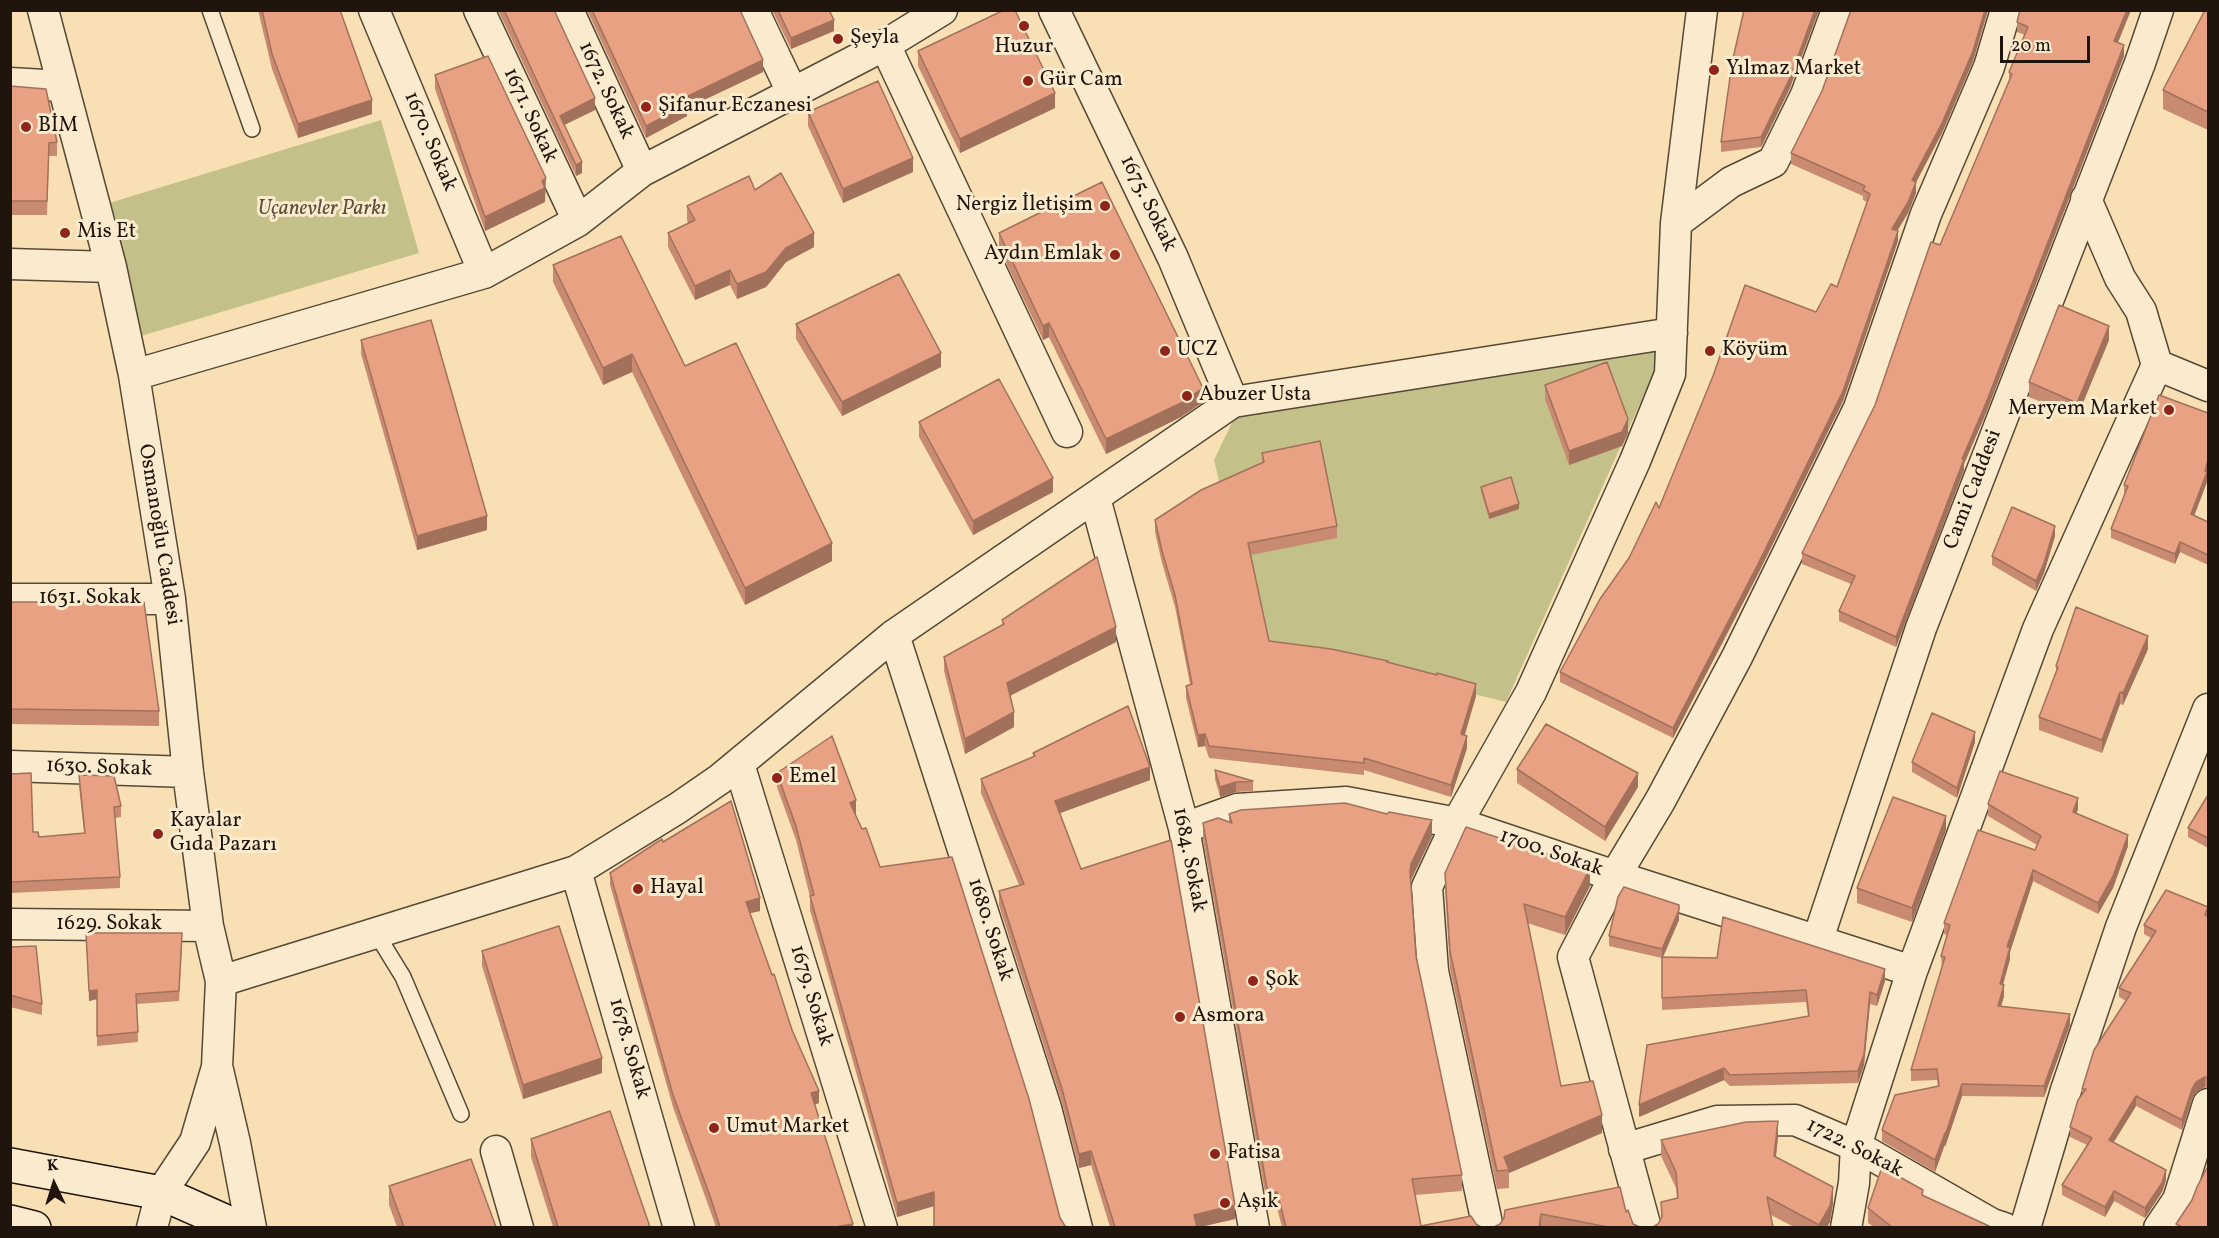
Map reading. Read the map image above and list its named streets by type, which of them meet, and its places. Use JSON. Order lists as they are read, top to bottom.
{
  "streets": {
    "street": [
      "1672. Sokak",
      "1671. Sokak",
      "1670. Sokak",
      "1675. Sokak",
      "Cami Caddesi",
      "Osmanoğlu Caddesi",
      "1631. Sokak",
      "1630. Sokak",
      "1700. Sokak",
      "1684. Sokak",
      "1629. Sokak",
      "1680. Sokak",
      "1679. Sokak",
      "1678. Sokak",
      "1722. Sokak"
    ]
  },
  "crossings": [
    ["Cami Caddesi", "1700. Sokak"],
    ["Osmanoğlu Caddesi", "1631. Sokak"],
    ["Osmanoğlu Caddesi", "1630. Sokak"],
    ["Osmanoğlu Caddesi", "1629. Sokak"],
    ["1700. Sokak", "1684. Sokak"]
  ],
  "parks": ["Uçanevler Parkı"],
  "places": [
    "Huzur",
    "Şeyla",
    "Yılmaz Market",
    "Gür Cam",
    "Şifanur Eczanesi",
    "BİM",
    "Nergiz İletişim",
    "Mis Et",
    "Aydın Emlak",
    "UCZ",
    "Köyüm",
    "Abuzer Usta",
    "Meryem Market",
    "Emel",
    "Kayalar Gıda Pazarı",
    "Hayal",
    "Şok",
    "Asmora",
    "Umut Market",
    "Fatisa",
    "Aşık"
  ],
  "scale_bar": "20 m",
  "north": "top"
}
